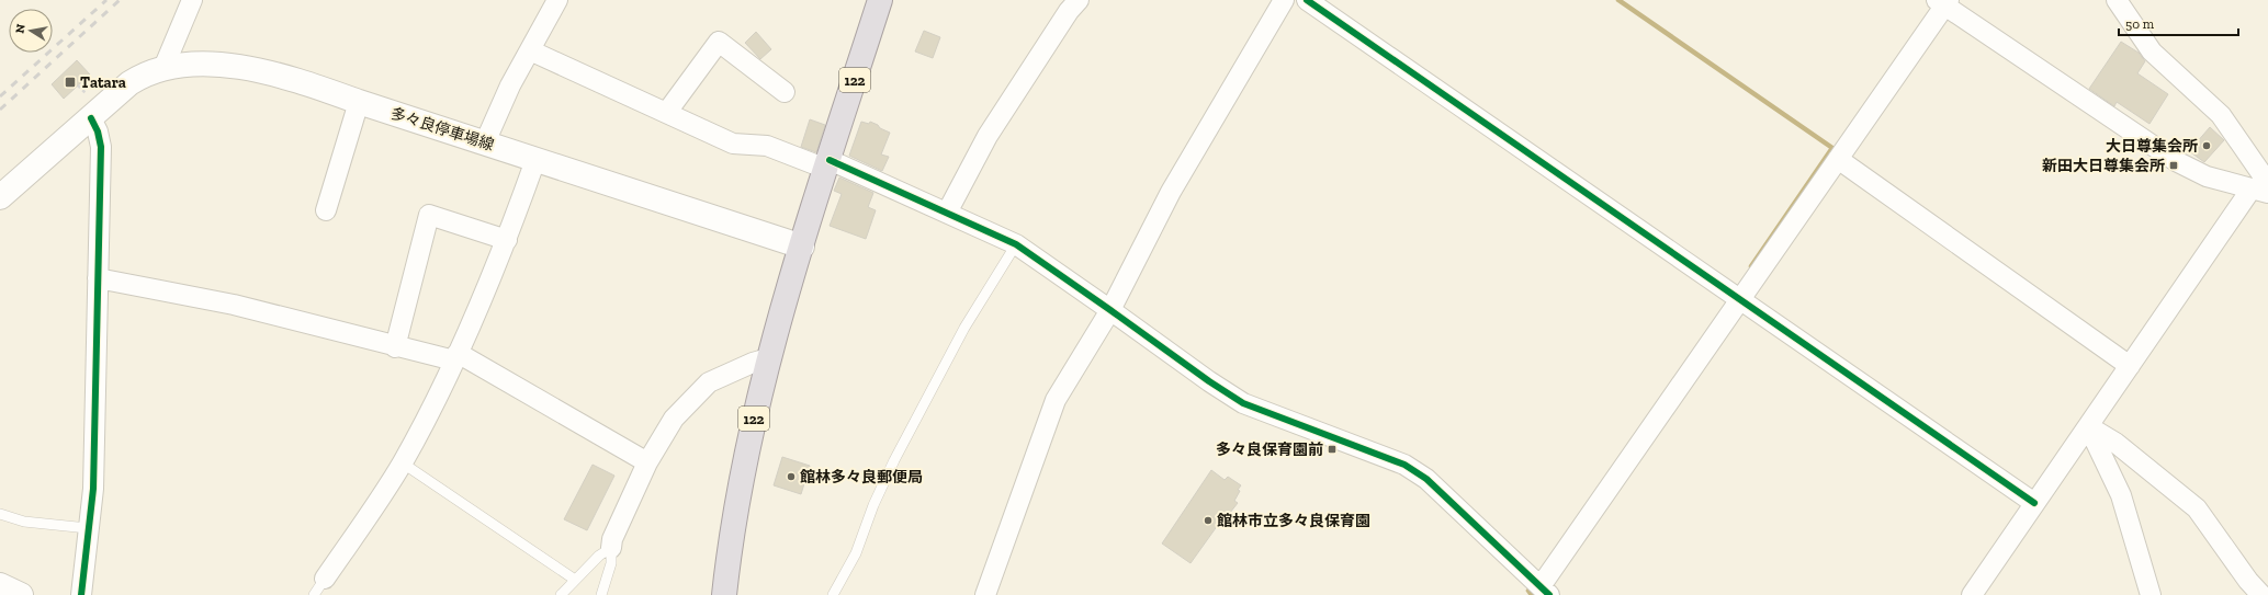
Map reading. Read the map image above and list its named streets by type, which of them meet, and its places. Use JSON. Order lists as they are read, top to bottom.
{
  "streets": {
    "highway": ["122"],
    "main road": ["多々良停車場線"]
  },
  "crossings": [
    ["122", "多々良停車場線"]
  ],
  "places": {
    "transit": ["Tatara", "新田大日尊集会所", "多々良保育園前"],
    "other": ["大日尊集会所", "館林多々良郵便局", "館林市立多々良保育園"]
  },
  "scale_bar": "50 m",
  "north": "left"
}
